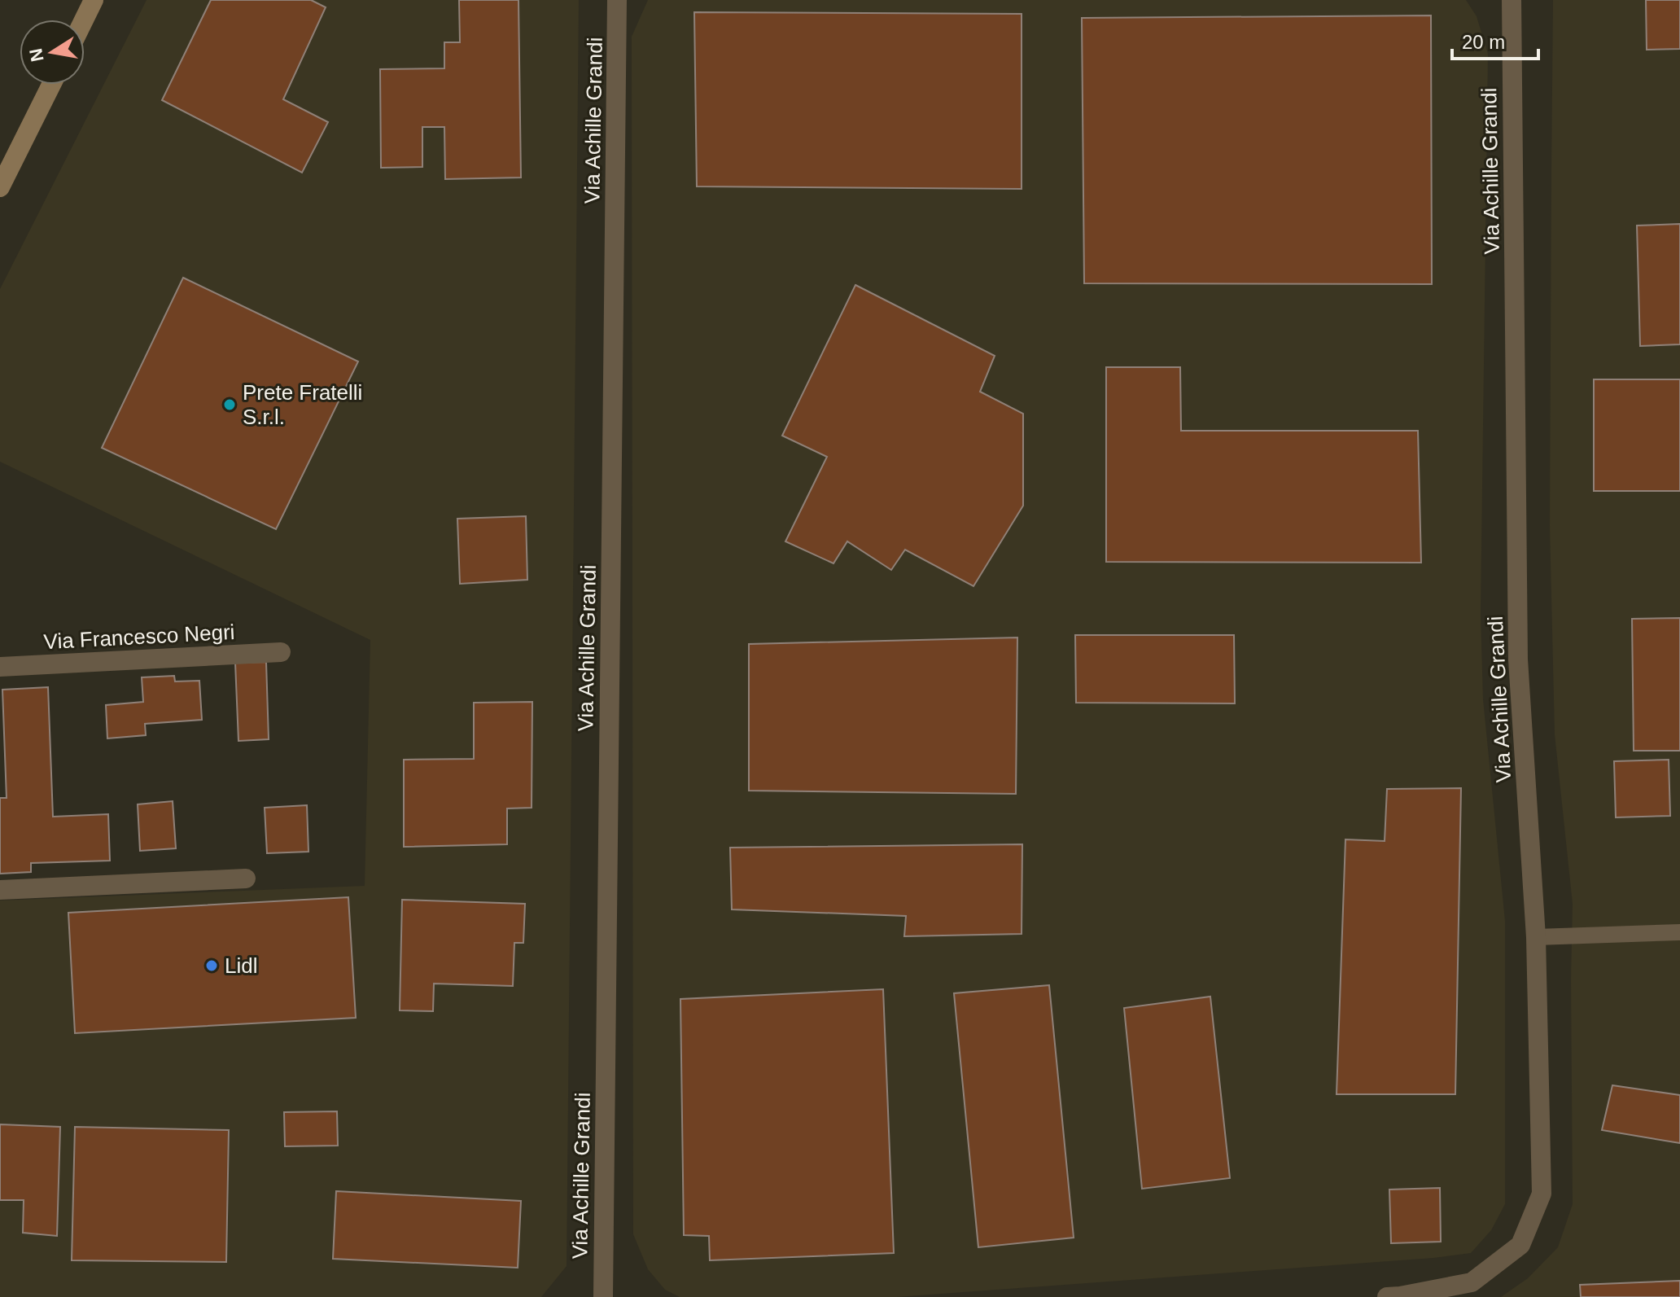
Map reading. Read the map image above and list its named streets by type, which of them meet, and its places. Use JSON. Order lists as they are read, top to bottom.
{
  "streets": {
    "street": ["Via Achille Grandi", "Via Francesco Negri"]
  },
  "places": ["Prete Fratelli S.r.l.", "Lidl"],
  "scale_bar": "20 m",
  "north": "left"
}
